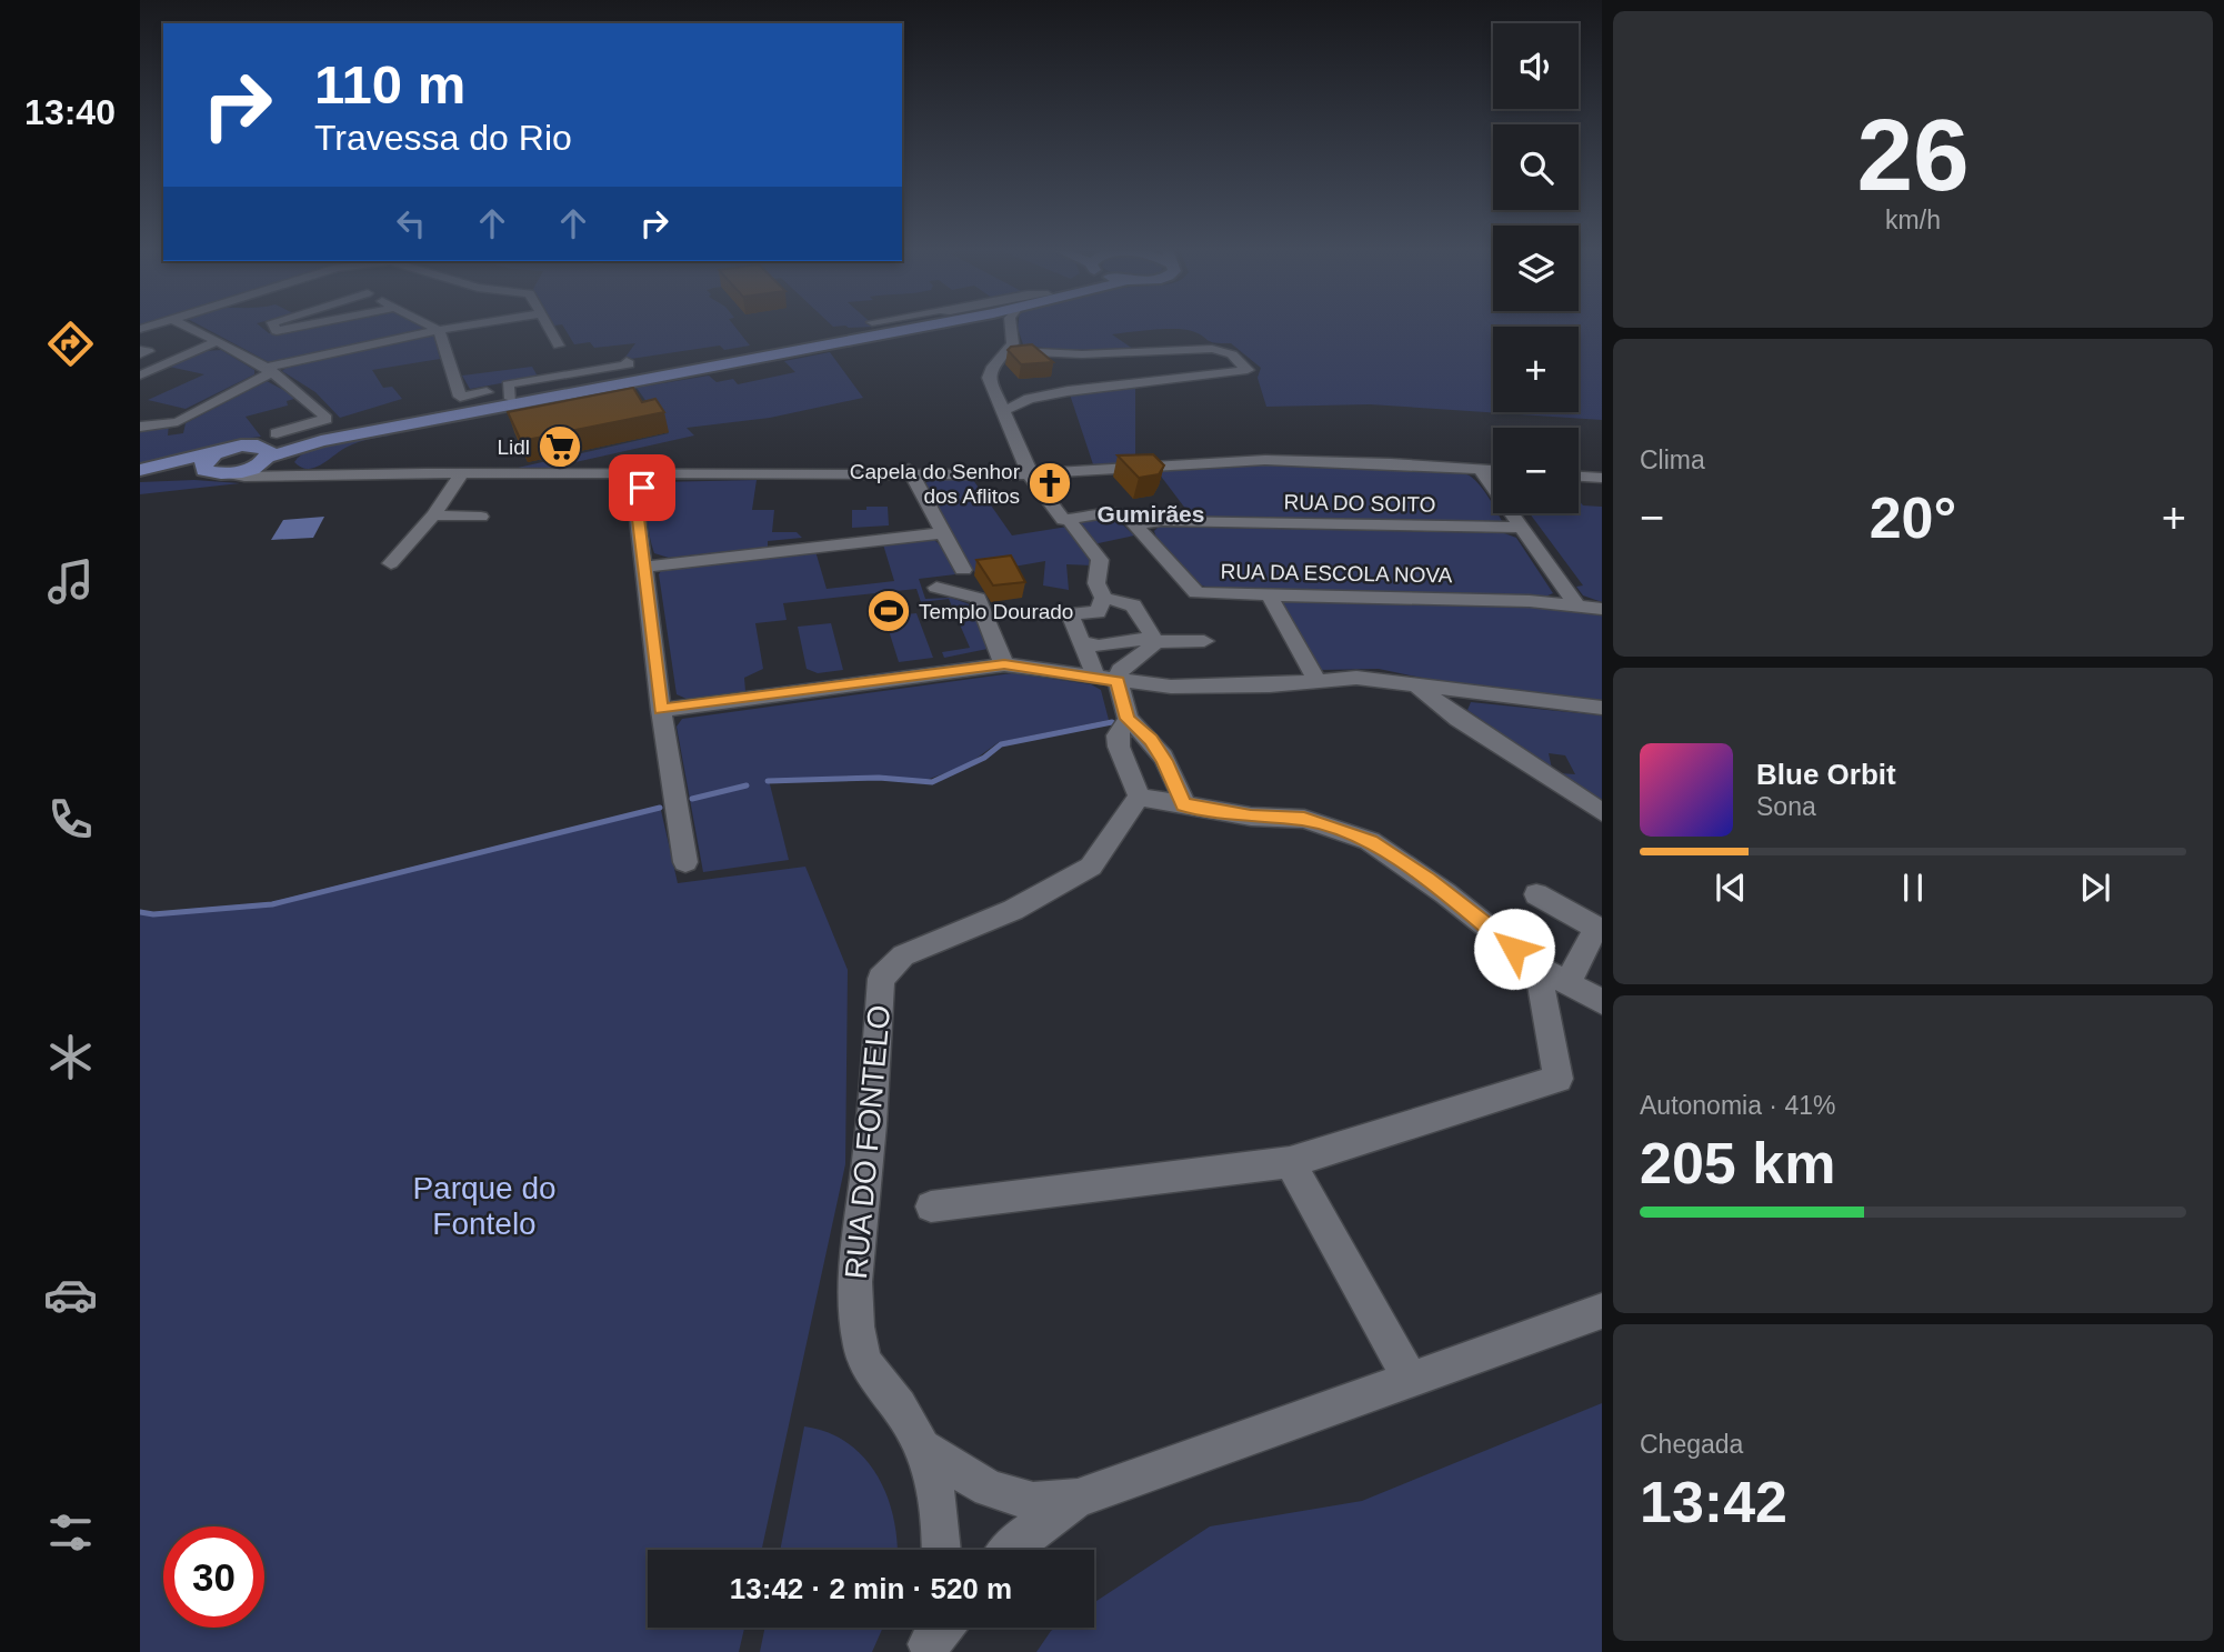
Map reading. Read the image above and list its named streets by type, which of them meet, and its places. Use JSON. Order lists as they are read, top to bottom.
{
  "streets": {
    "street": ["RUA DO SOITO", "RUA DA ESCOLA NOVA", "RUA DO FONTELO"]
  },
  "crossings": [
    ["RUA DO SOITO", "RUA DA ESCOLA NOVA"]
  ],
  "districts": ["Gumirães"],
  "parks": ["Parque do Fontelo"],
  "places": {
    "supermarket": ["Lidl"],
    "church": ["Capela do Senhor dos Aflitos"],
    "sports": ["Templo Dourado"]
  },
  "page": {
    "tabs": "13:40",
    "tile": [
      ["26", "km/h"],
      "Clima",
      ["Autonomia · 41%", "205 km"],
      ["Chegada", "13:42"]
    ],
    "map_buttons": ["+", "−"],
    "turn": ["110 m", "Travessa do Rio"],
    "heat": ["−", "20°", "+"],
    "song": ["Blue Orbit", "Sona"],
    "limit": "30",
    "trip": "13:42 · 2 min · 520 m"
  }
}
